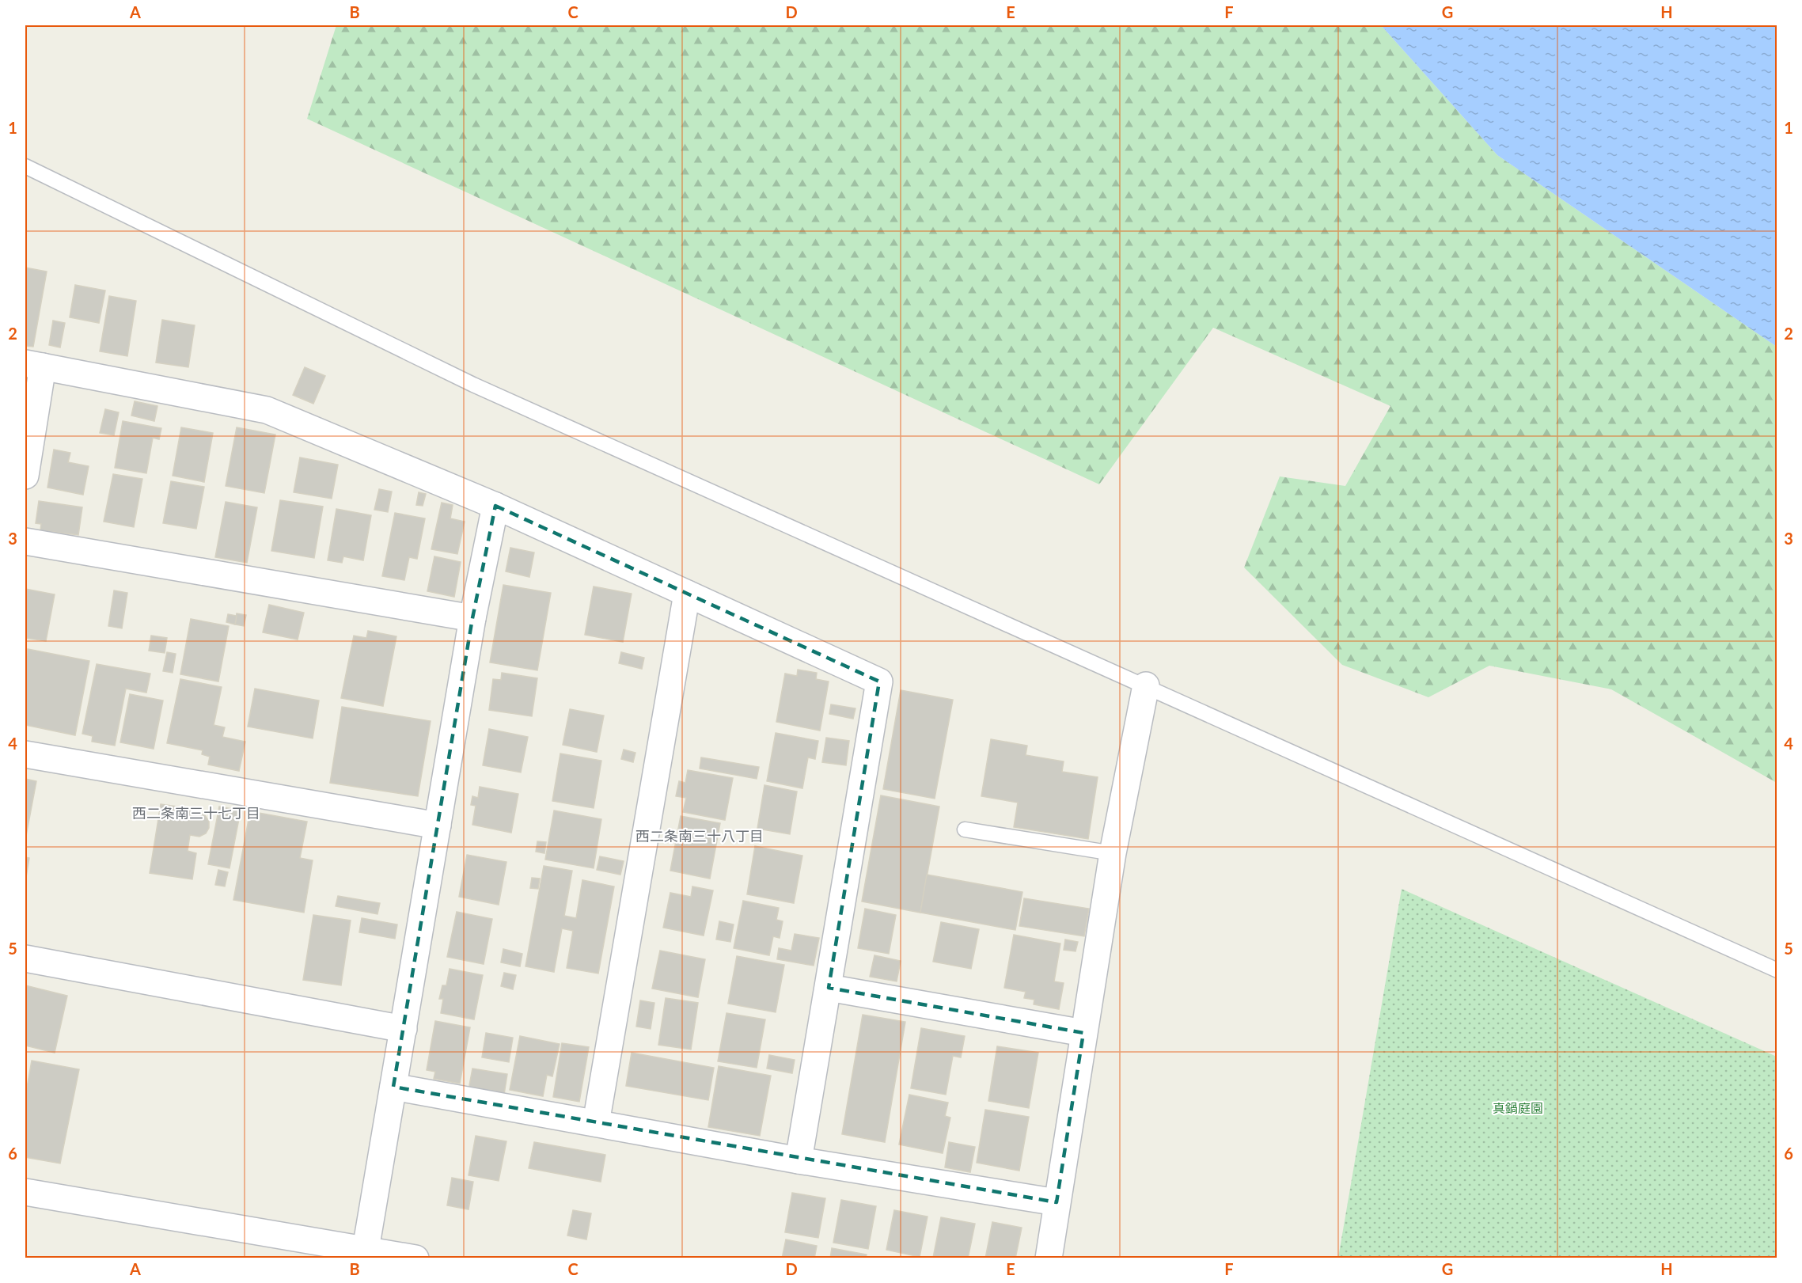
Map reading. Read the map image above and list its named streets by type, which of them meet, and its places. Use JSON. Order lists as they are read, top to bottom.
{
  "districts": ["西二条南三十七丁目", "西二条南三十八丁目"],
  "parks": ["真鍋庭園"],
  "grid": {
    "columns": [
      "A",
      "B",
      "C",
      "D",
      "E",
      "F",
      "G",
      "H"
    ],
    "rows": [
      "1",
      "2",
      "3",
      "4",
      "5",
      "6"
    ]
  }
}
